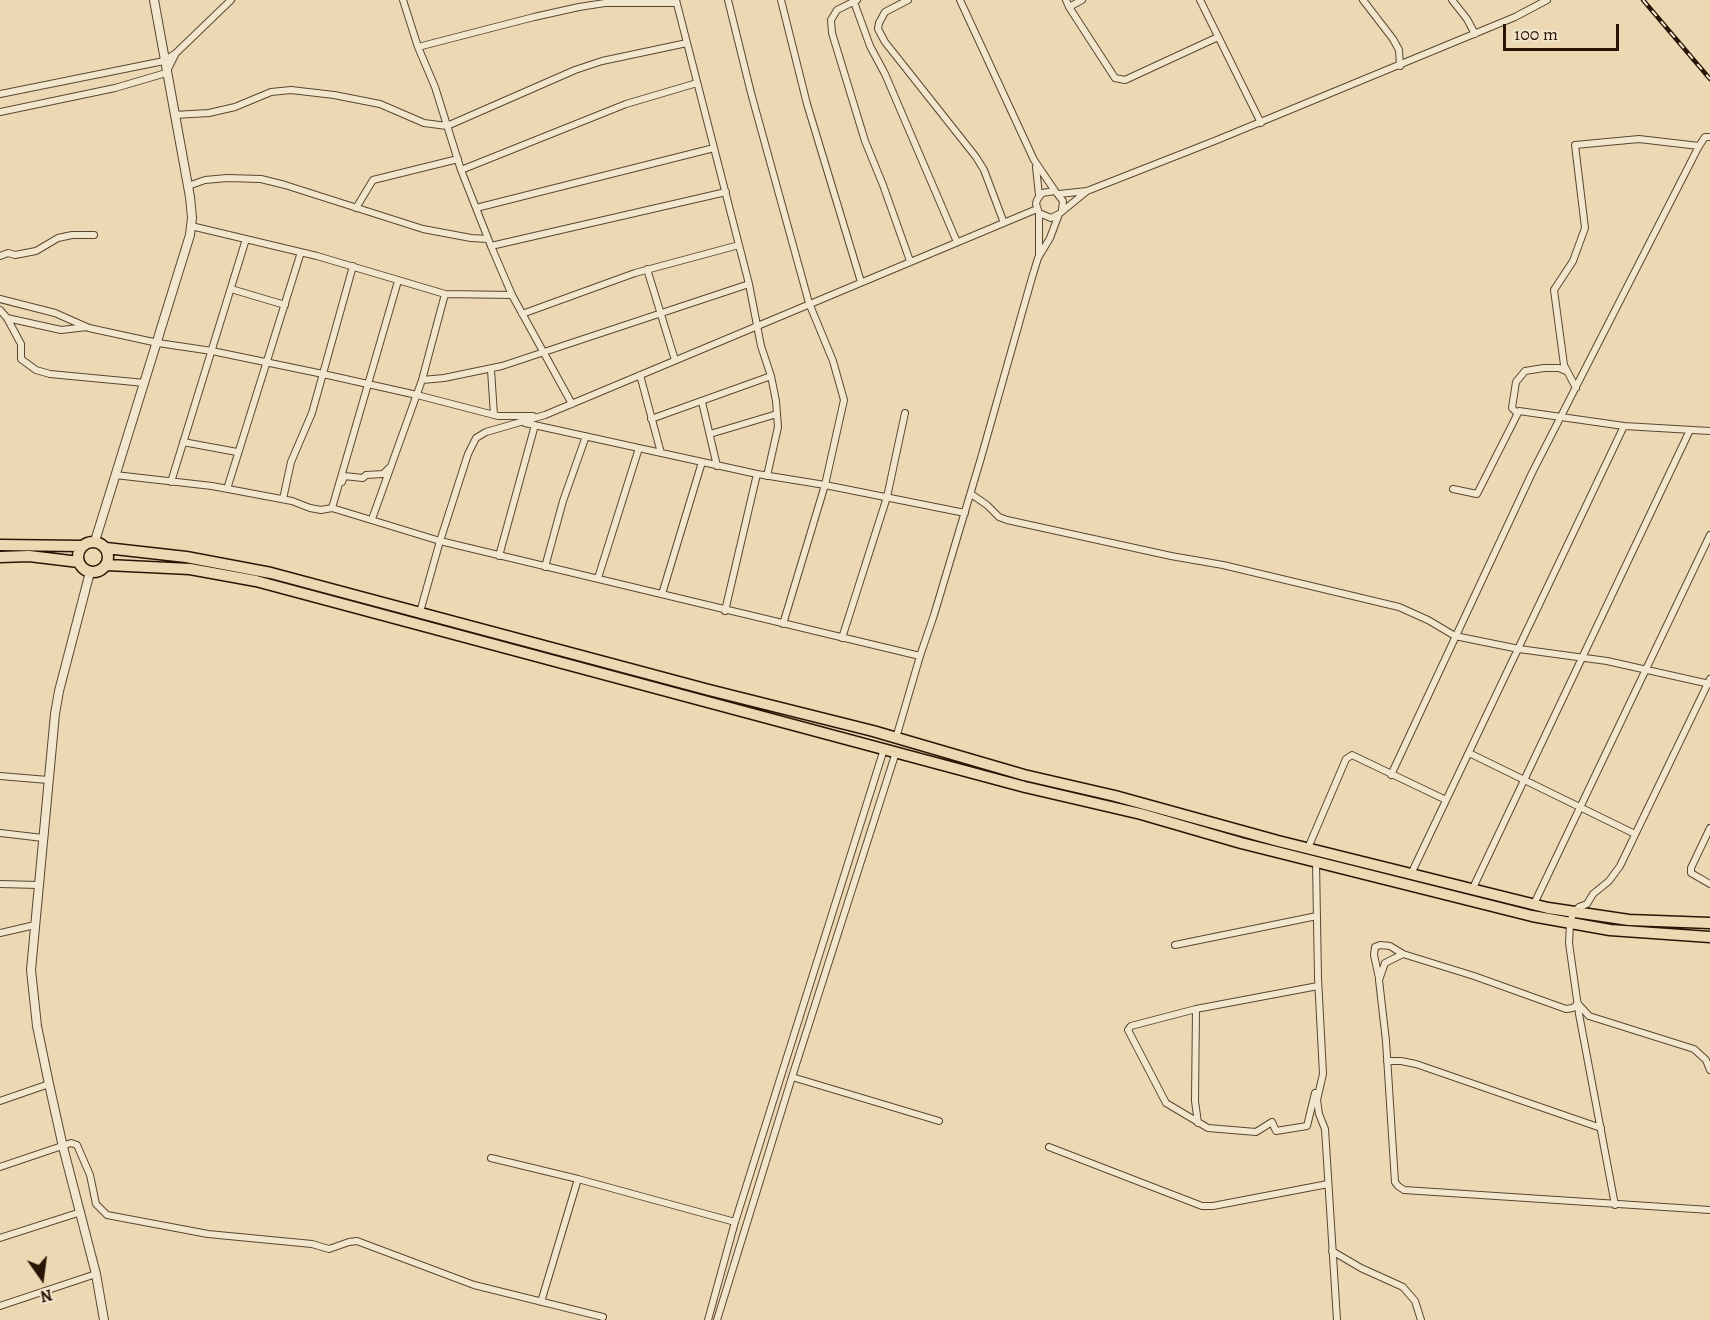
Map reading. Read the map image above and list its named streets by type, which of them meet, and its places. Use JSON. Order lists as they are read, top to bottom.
{
  "scale_bar": "100 m",
  "north": "bottom"
}
